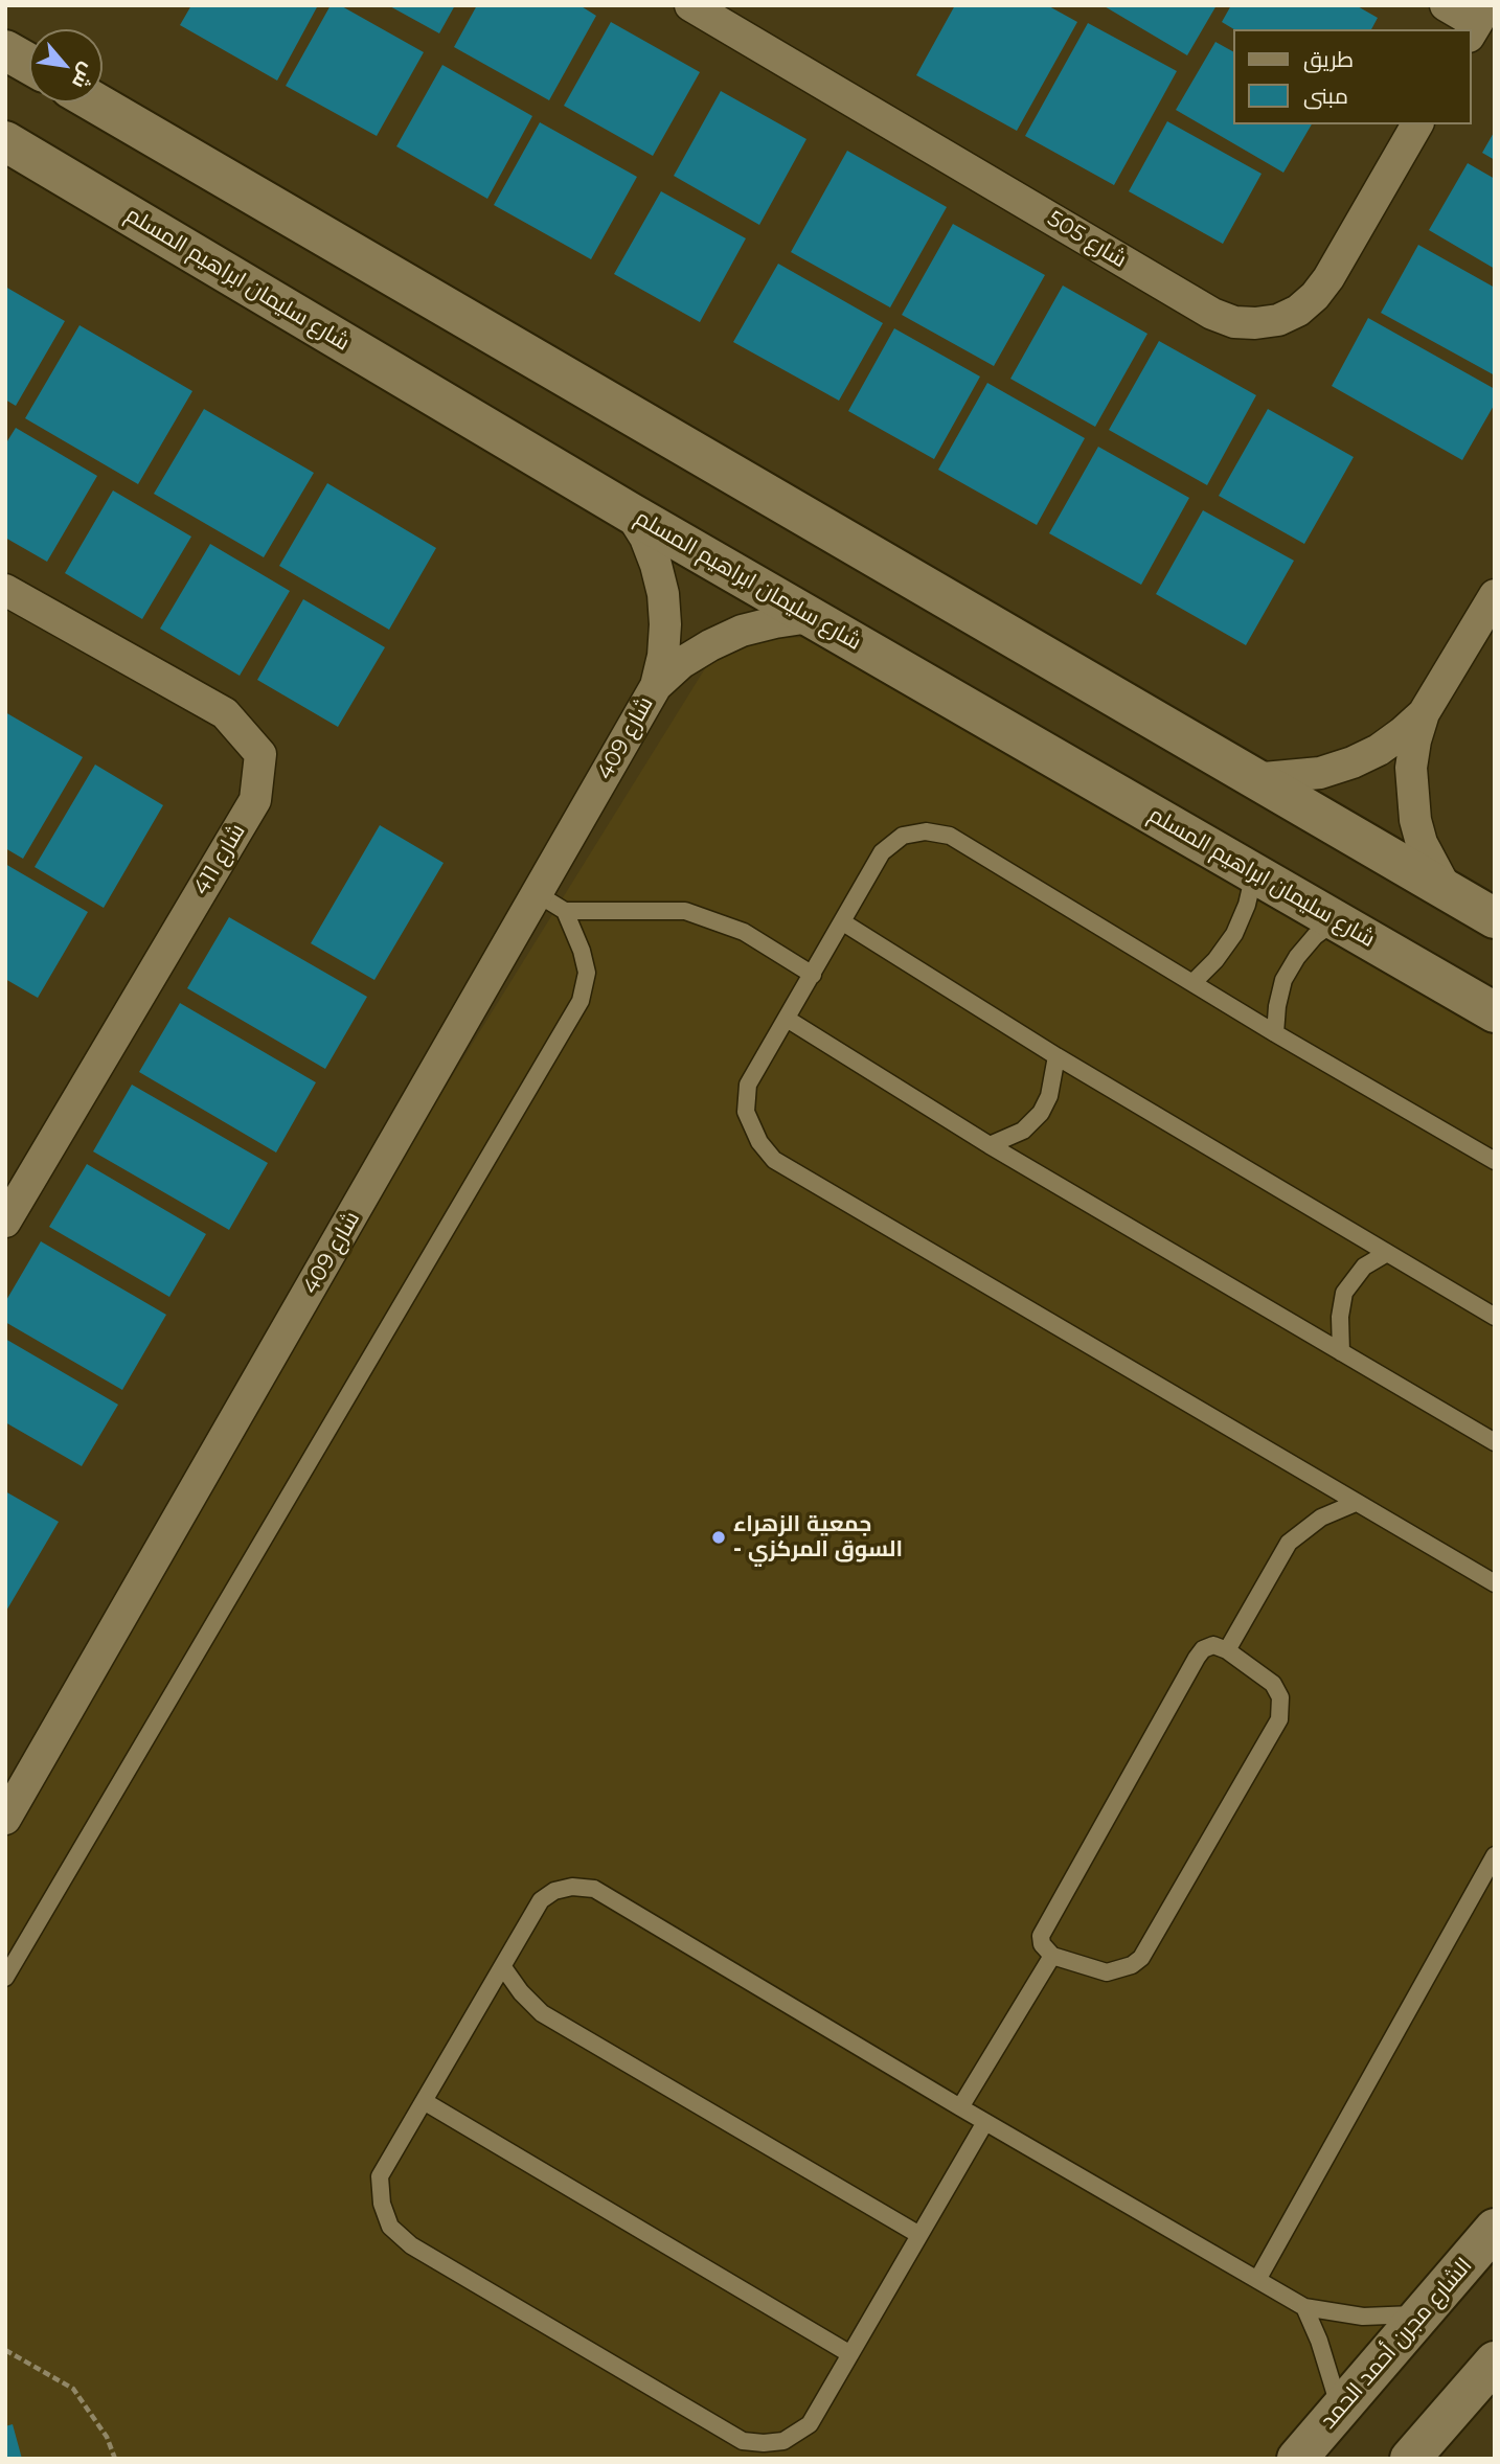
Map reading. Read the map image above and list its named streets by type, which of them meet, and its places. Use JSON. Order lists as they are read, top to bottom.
{
  "streets": {
    "street": [
      "شارع 505",
      "شارع سليمان ابراهيم المسلم",
      "شارع 409",
      "شارع 411",
      "الشارع مجرن أحمد الحمد"
    ]
  },
  "crossings": [
    ["شارع سليمان ابراهيم المسلم", "شارع 409"]
  ],
  "places": ["جمعية الزهراء - السوق المركزي"],
  "legend": ["طريق", "مبنى"],
  "north": "bottom right"
}
